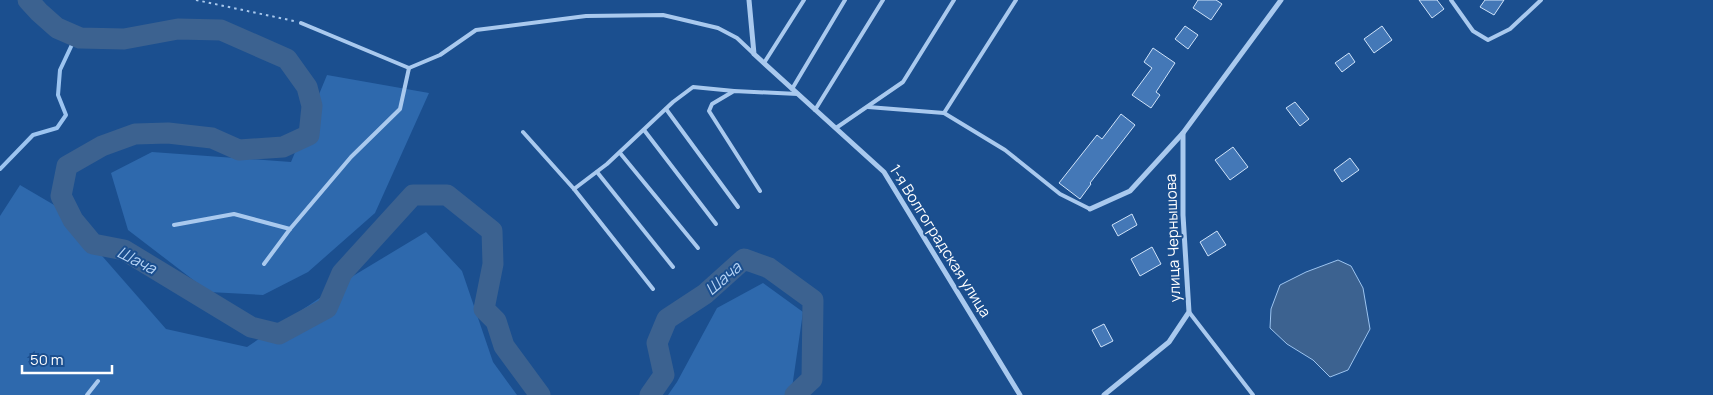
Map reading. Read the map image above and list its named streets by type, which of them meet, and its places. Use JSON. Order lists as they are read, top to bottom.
{
  "streets": {
    "street": ["улица Чернышова", "1-я Волгоградская улица"]
  },
  "water": ["Шача"],
  "scale_bar": "50 m"
}
